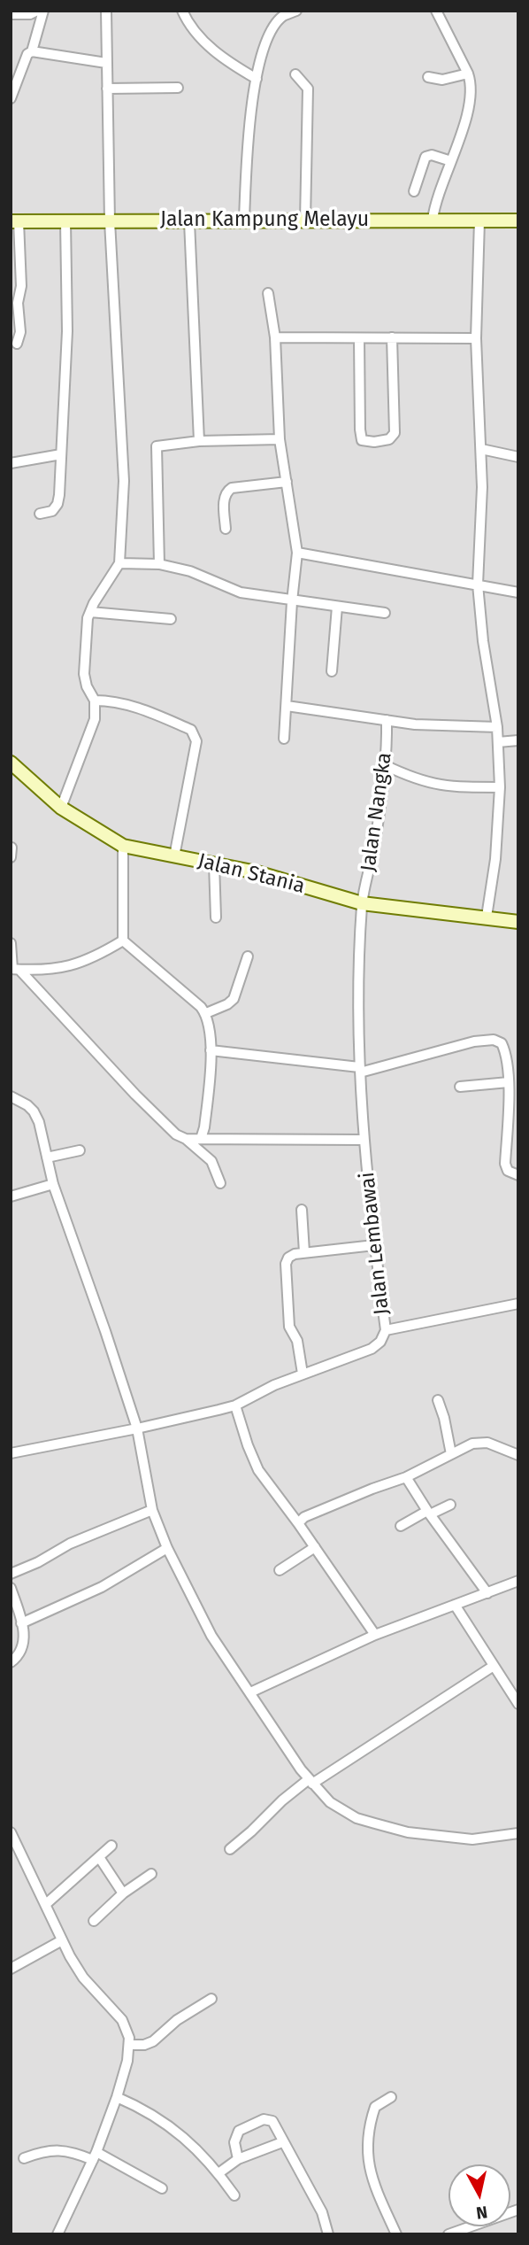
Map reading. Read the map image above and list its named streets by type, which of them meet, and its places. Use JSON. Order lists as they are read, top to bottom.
{
  "streets": {
    "street": [
      "Jalan Kampung Melayu",
      "Jalan Nangka",
      "Jalan Stania",
      "Jalan Lembawai"
    ]
  },
  "crossings": [
    ["Jalan Nangka", "Jalan Stania"],
    ["Jalan Nangka", "Jalan Lembawai"],
    ["Jalan Stania", "Jalan Lembawai"]
  ],
  "north": "bottom"
}
